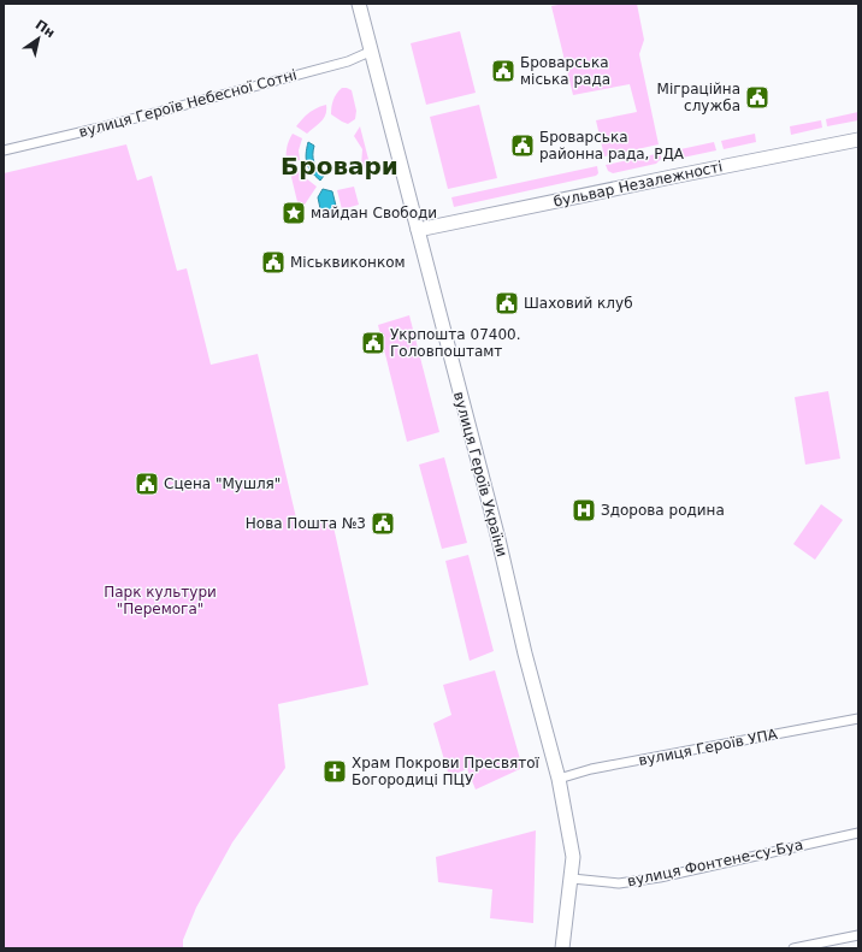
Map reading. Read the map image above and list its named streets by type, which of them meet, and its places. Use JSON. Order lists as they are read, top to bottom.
{
  "streets": {
    "main road": ["бульвар Незалежності", "вулиця Героїв України"],
    "street": ["вулиця Героїв Небесної Сотні", "вулиця Героїв УПА", "вулиця Фонтене-су-Буа"]
  },
  "crossings": [
    ["вулиця Героїв Небесної Сотні", "вулиця Героїв України"],
    ["бульвар Незалежності", "вулиця Героїв України"],
    ["вулиця Героїв України", "вулиця Героїв УПА"],
    ["вулиця Героїв України", "вулиця Фонтене-су-Буа"]
  ],
  "districts": ["Бровари"],
  "parks": ["Парк культури \"Перемога\""],
  "places": {
    "public building": [
      "Броварська міська рада",
      "Міграційна служба",
      "Броварська районна рада, РДА",
      "Міськвиконком",
      "Шаховий клуб",
      "Укрпошта 07400. Головпоштамт",
      "Сцена \"Мушля\"",
      "Нова Пошта №3"
    ],
    "place": ["майдан Свободи"],
    "hospital": ["Здорова родина"],
    "church": ["Храм Покрови Пресвятої Богородиці ПЦУ"]
  },
  "north": "top right"
}
